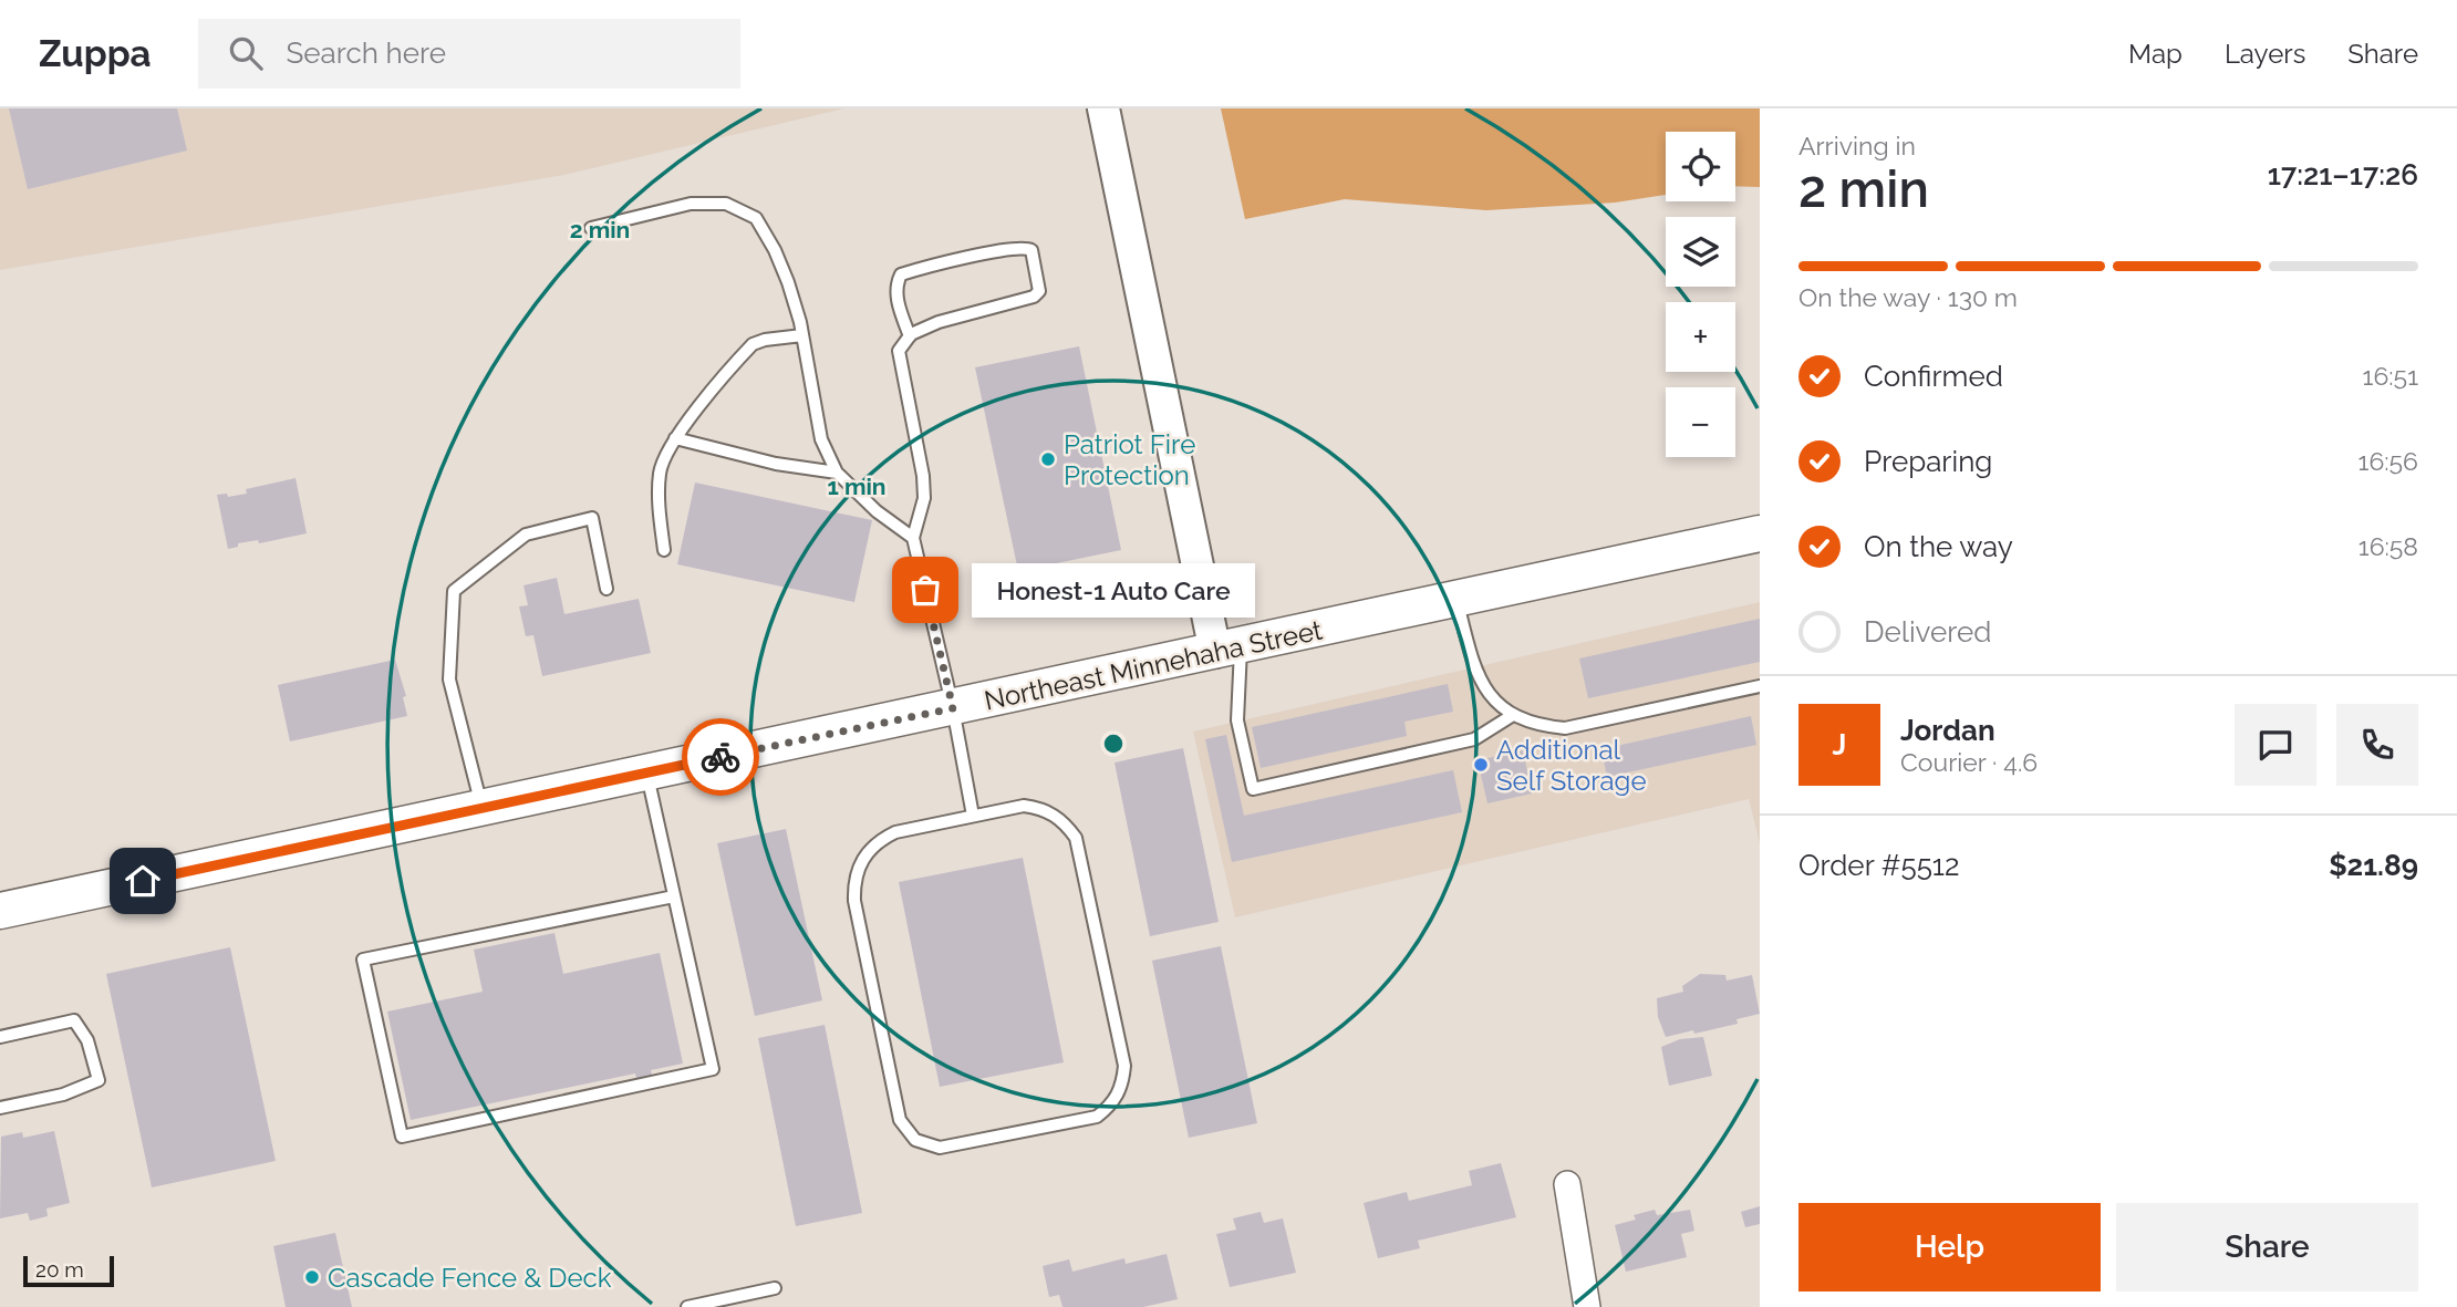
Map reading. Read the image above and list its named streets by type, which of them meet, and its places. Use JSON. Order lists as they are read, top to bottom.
{
  "streets": {
    "main road": ["Northeast Minnehaha Street"]
  },
  "places": [
    "Patriot Fire Protection",
    "Honest-1 Auto Care",
    "Additional Self Storage",
    "Cascade Fence & Deck"
  ],
  "scale_bar": "20 m",
  "page": {
    "header": "Zuppa",
    "search": "Search here",
    "nav": ["Map", "Layers", "Share"],
    "heading": ["2 min", "Arriving in", "17:21–17:26"],
    "panel": [
      "Jordan",
      "Courier · 4.6",
      "Order #5512",
      "$21.89"
    ],
    "map_buttons": ["+", "−"],
    "bar": "On the way · 130 m",
    "list": [
      ["Confirmed", "16:51"],
      ["Preparing", "16:56"],
      ["On the way", "16:58"],
      "Delivered"
    ],
    "bubble": "Honest-1 Auto Care",
    "round": "J",
    "buttons": ["Help", "Share"],
    "scale": "20 m"
  },
  "rings": ["2 min", "1 min"]
}
